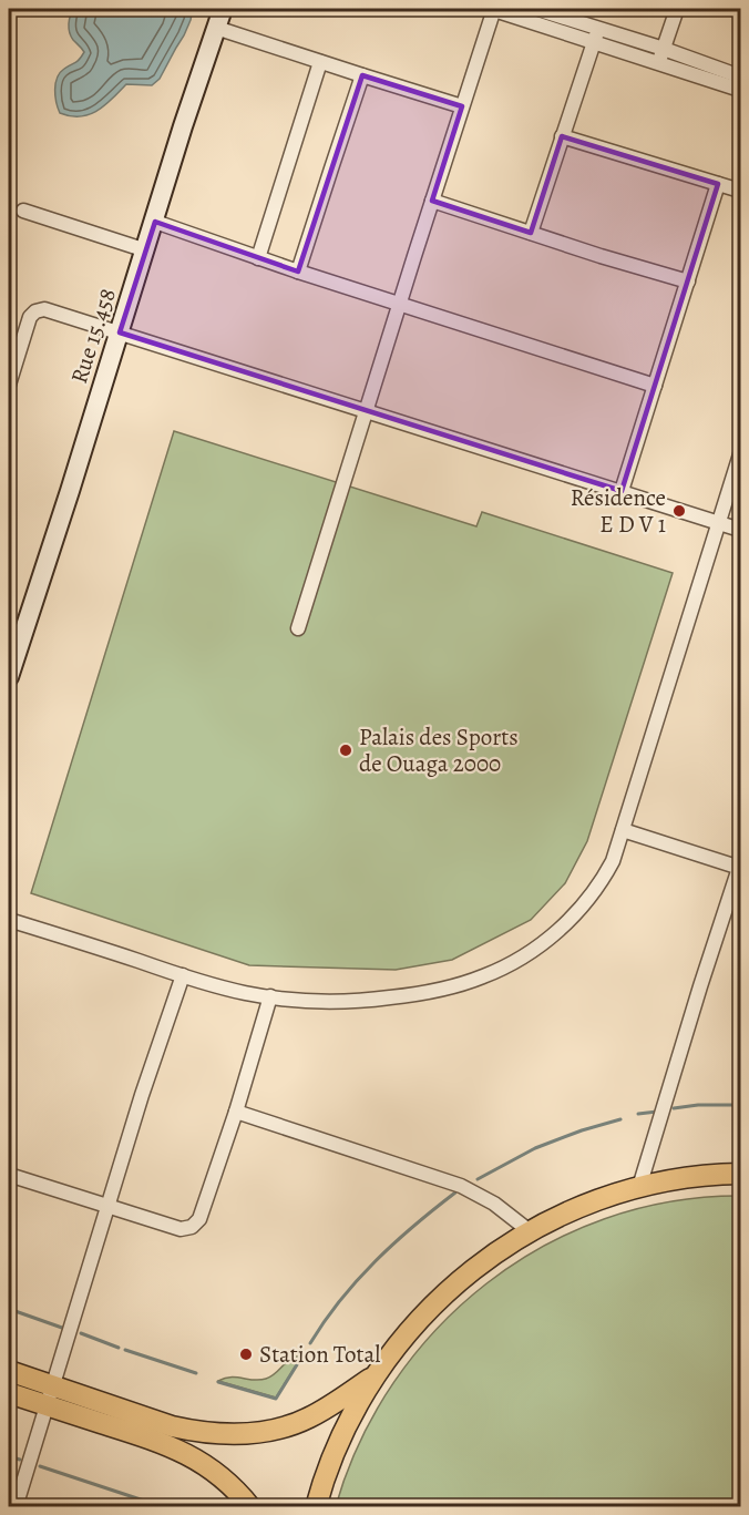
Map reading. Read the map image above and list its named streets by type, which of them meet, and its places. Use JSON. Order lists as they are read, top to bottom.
{
  "streets": {
    "main road": ["Rue 15.458"]
  },
  "places": ["Résidence E D V 1", "Palais des Sports de Ouaga 2000", "Station Total"]
}
